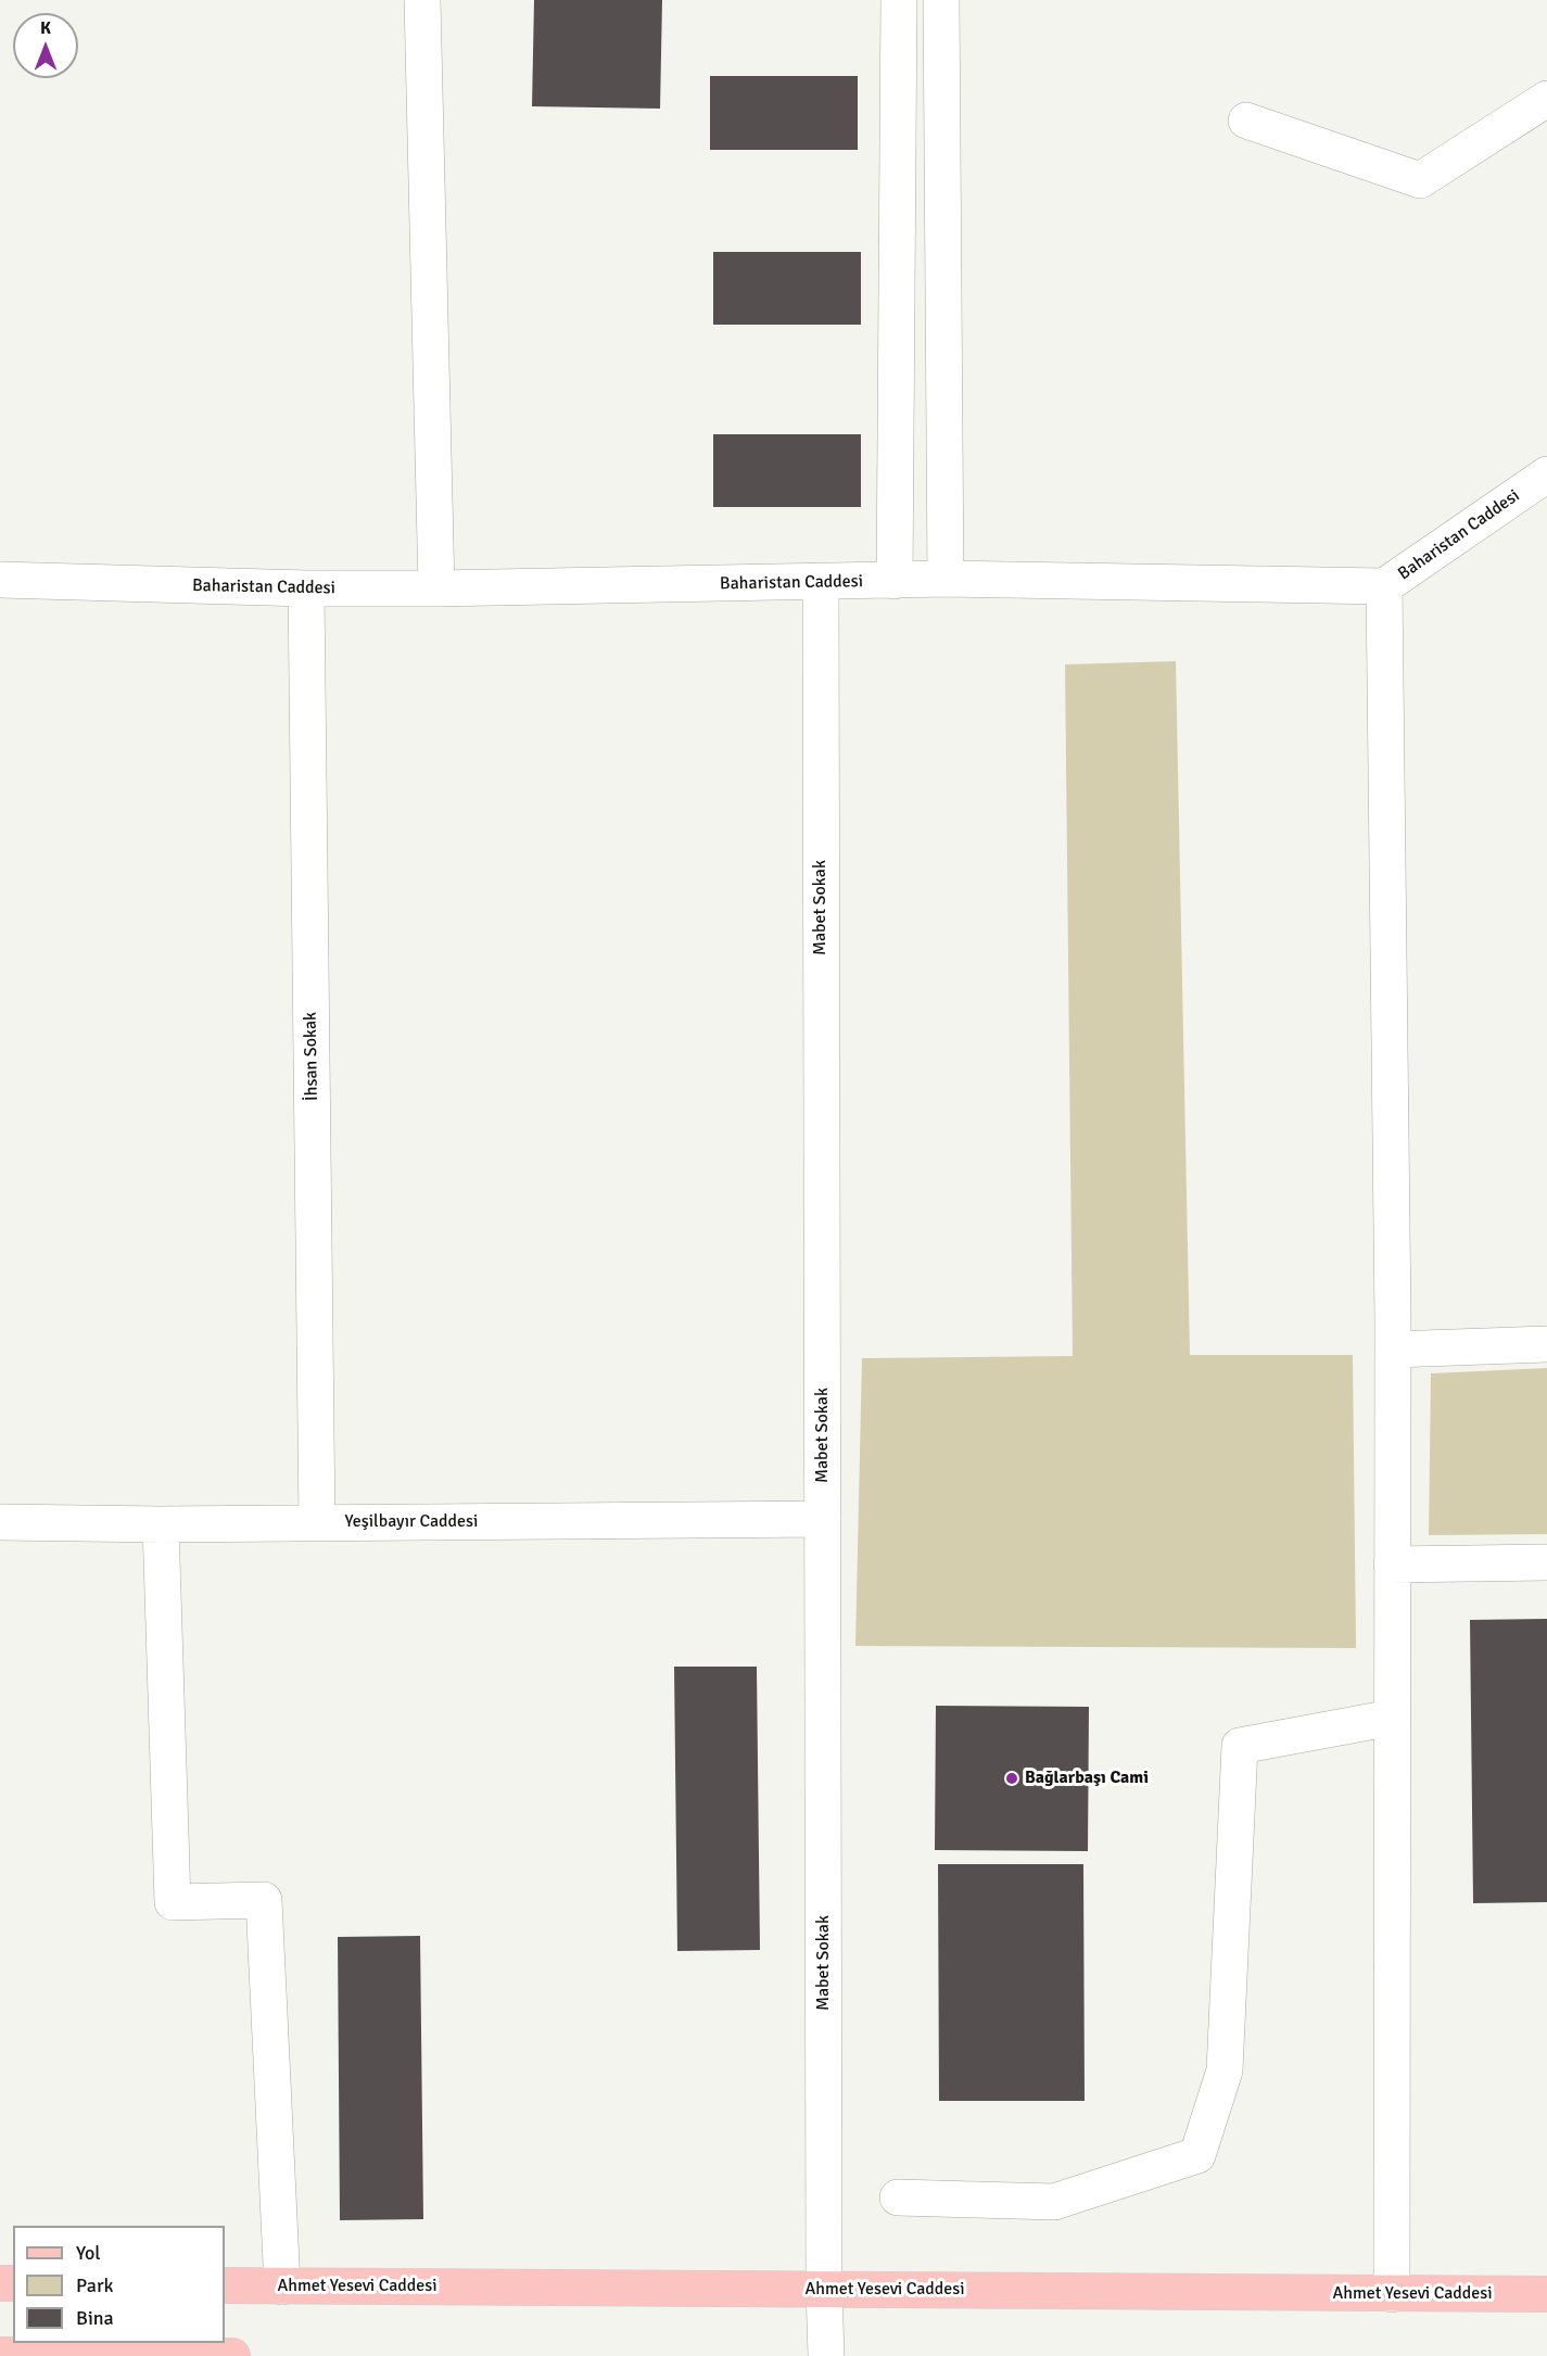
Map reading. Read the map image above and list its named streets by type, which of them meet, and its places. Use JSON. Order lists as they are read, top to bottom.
{
  "streets": {
    "main road": ["Ahmet Yesevi Caddesi"],
    "street": [
      "Baharistan Caddesi",
      "Mabet Sokak",
      "İhsan Sokak",
      "Yeşilbayır Caddesi"
    ]
  },
  "crossings": [
    ["Baharistan Caddesi", "Mabet Sokak"],
    ["Baharistan Caddesi", "İhsan Sokak"],
    ["Mabet Sokak", "Yeşilbayır Caddesi"],
    ["Mabet Sokak", "Ahmet Yesevi Caddesi"],
    ["İhsan Sokak", "Yeşilbayır Caddesi"]
  ],
  "places": ["Bağlarbaşı Cami"],
  "legend": ["Yol", "Park", "Bina"],
  "north": "top"
}
